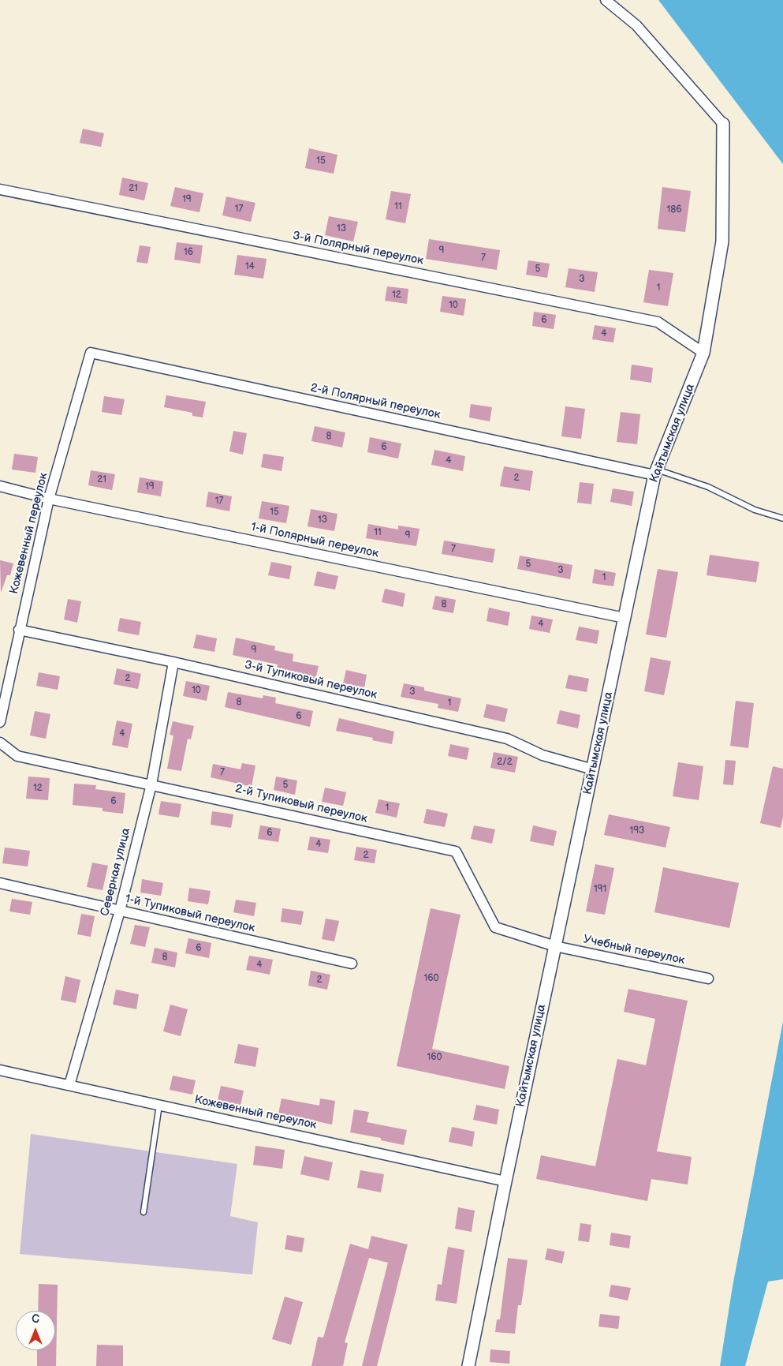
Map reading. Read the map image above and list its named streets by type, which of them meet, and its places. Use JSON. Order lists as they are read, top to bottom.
{
  "streets": {
    "street": [
      "3-й Полярный переулок",
      "2-й Полярный переулок",
      "Кайтымская улица",
      "Кожевенный переулок",
      "1-й Полярный переулок",
      "3-й Тупиковый переулок",
      "2-й Тупиковый переулок",
      "Северная улица",
      "1-й Тупиковый переулок",
      "Учебный переулок"
    ]
  },
  "crossings": [
    ["3-й Полярный переулок", "Кайтымская улица"],
    ["2-й Полярный переулок", "Кайтымская улица"],
    ["2-й Полярный переулок", "Кожевенный переулок"],
    ["Кайтымская улица", "Кожевенный переулок"],
    ["Кайтымская улица", "1-й Полярный переулок"],
    ["Кайтымская улица", "3-й Тупиковый переулок"],
    ["Кайтымская улица", "2-й Тупиковый переулок"],
    ["Кайтымская улица", "Учебный переулок"],
    ["Кожевенный переулок", "1-й Полярный переулок"],
    ["Кожевенный переулок", "3-й Тупиковый переулок"],
    ["Кожевенный переулок", "Северная улица"],
    ["3-й Тупиковый переулок", "Северная улица"],
    ["2-й Тупиковый переулок", "Северная улица"],
    ["2-й Тупиковый переулок", "Учебный переулок"],
    ["Северная улица", "1-й Тупиковый переулок"]
  ],
  "house_numbers": [
    "15",
    "21",
    "19",
    "11",
    "17",
    "186",
    "13",
    "9",
    "16",
    "7",
    "14",
    "5",
    "3",
    "1",
    "12",
    "10",
    "6",
    "4",
    "8",
    "6",
    "4",
    "2",
    "21",
    "19",
    "17",
    "15",
    "13",
    "11",
    "9",
    "7",
    "5",
    "3",
    "1",
    "8",
    "4",
    "9",
    "2",
    "10",
    "3",
    "8",
    "1",
    "6",
    "4",
    "2/2",
    "7",
    "5",
    "12",
    "6",
    "1",
    "193",
    "6",
    "4",
    "2",
    "191",
    "6",
    "8",
    "4",
    "160",
    "2",
    "160"
  ],
  "north": "top"
}
